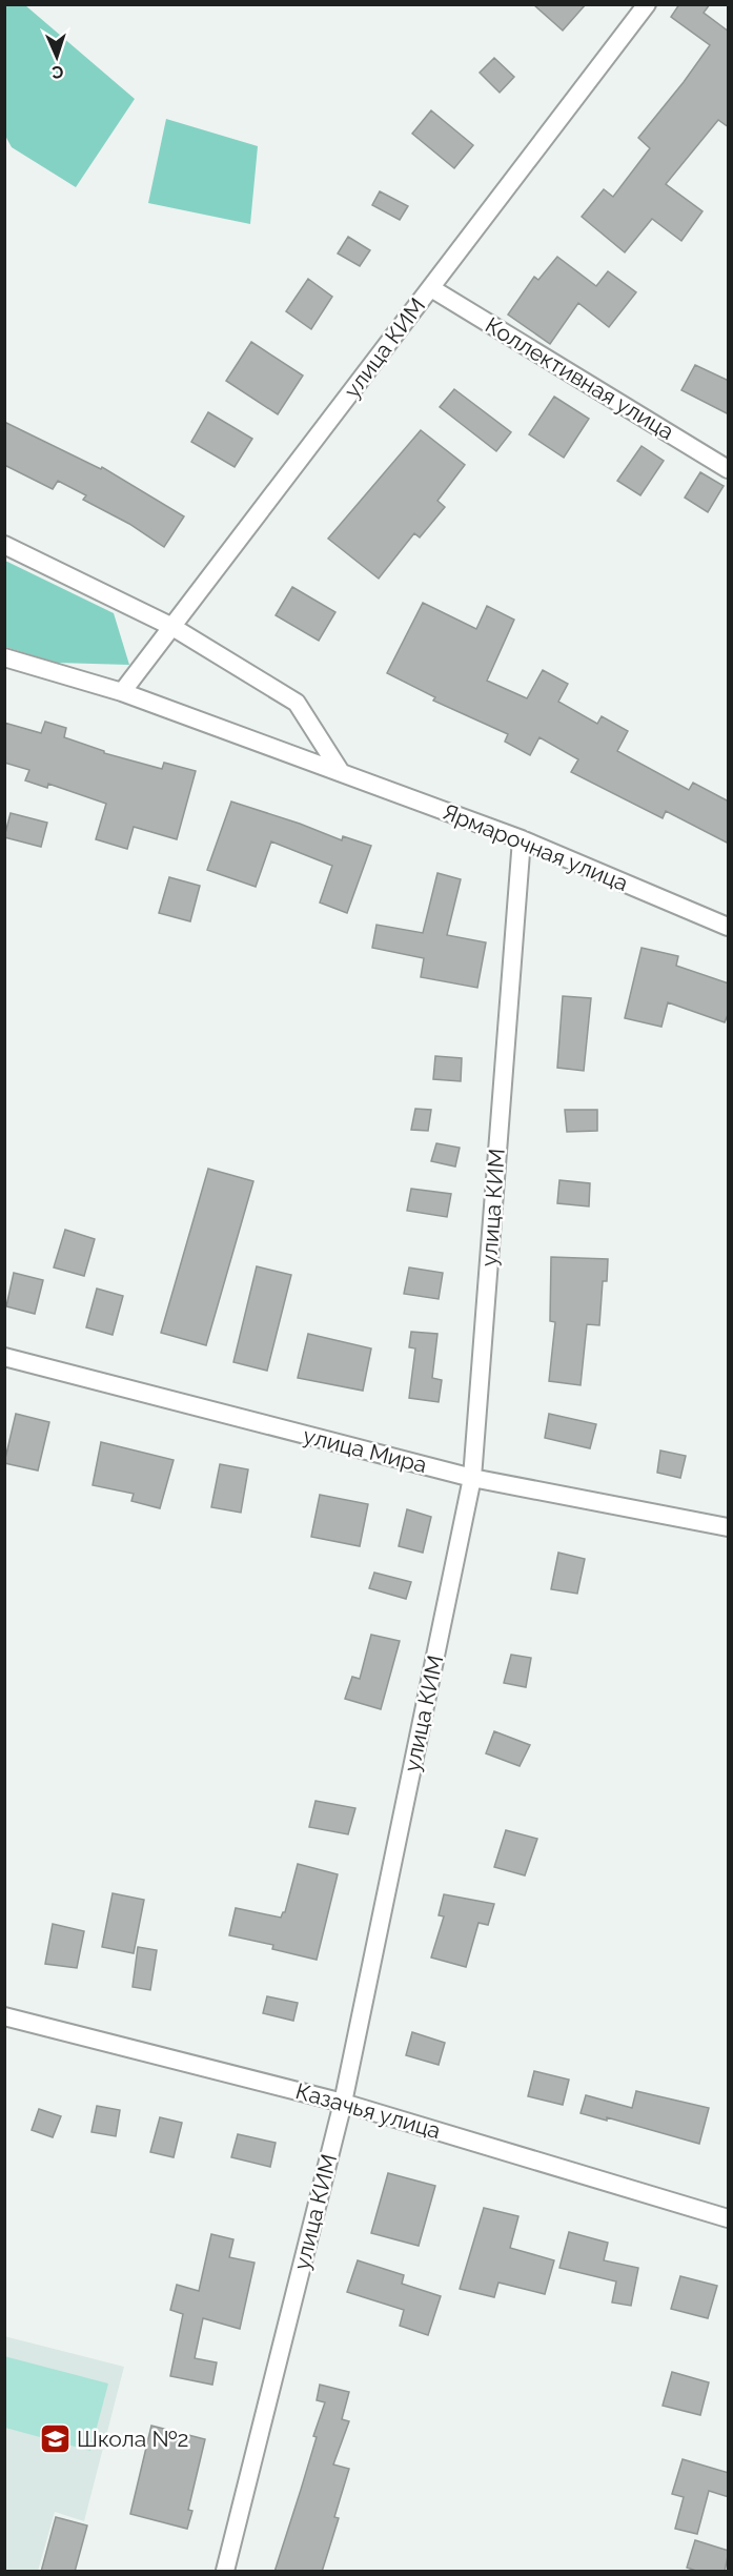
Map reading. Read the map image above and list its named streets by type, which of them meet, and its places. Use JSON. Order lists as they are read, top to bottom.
{
  "streets": {
    "street": [
      "улица КИМ",
      "Коллективная улица",
      "Ярмарочная улица",
      "улица Мира",
      "Казачья улица"
    ]
  },
  "crossings": [
    ["улица КИМ", "Коллективная улица"],
    ["улица КИМ", "Ярмарочная улица"],
    ["улица КИМ", "улица Мира"],
    ["улица КИМ", "Казачья улица"]
  ],
  "places": {
    "school or university": ["Школа №2"]
  },
  "north": "bottom"
}
